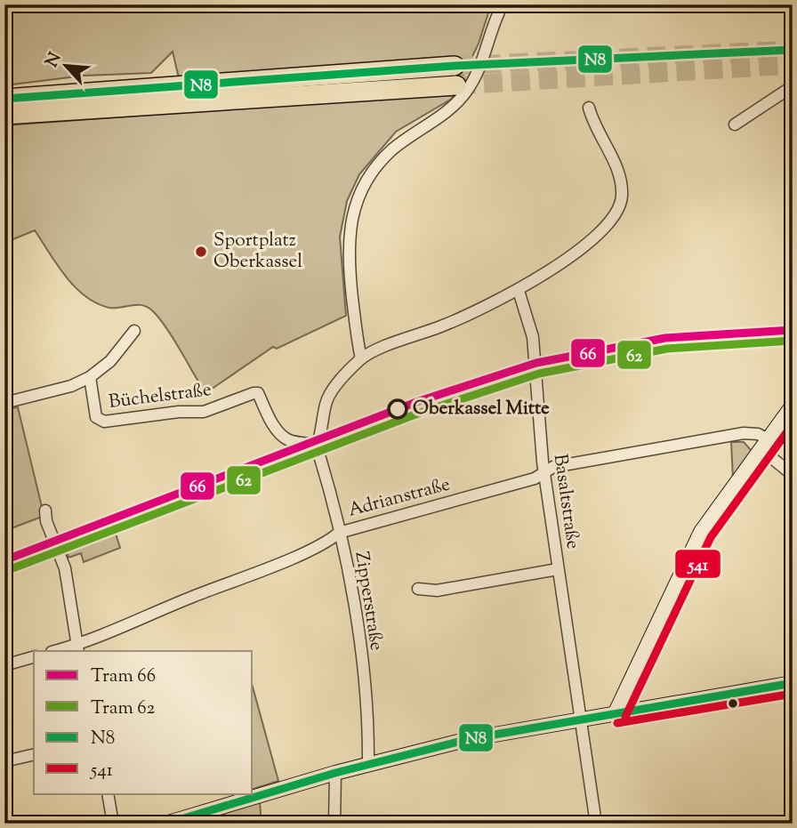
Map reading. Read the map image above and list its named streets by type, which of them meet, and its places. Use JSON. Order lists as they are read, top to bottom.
{
  "streets": {
    "street": [
      "Büchelstraße",
      "Adrianstraße",
      "Basaltstraße",
      "Zipperstraße"
    ]
  },
  "crossings": [
    ["Büchelstraße", "Zipperstraße"],
    ["Adrianstraße", "Basaltstraße"],
    ["Adrianstraße", "Zipperstraße"]
  ],
  "places": ["Sportplatz Oberkassel", "Oberkassel Mitte"],
  "lines": [
    "transit line N8",
    "tram line 66",
    "tram line 62",
    "transit line 541"
  ],
  "legend": [
    "Tram 66",
    "Tram 62",
    "N8",
    "541"
  ],
  "north": "top left"
}
